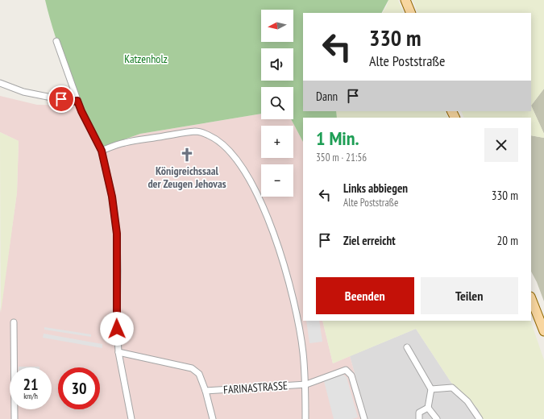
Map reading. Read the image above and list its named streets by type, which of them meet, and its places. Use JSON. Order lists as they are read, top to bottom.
{
  "streets": {
    "street": ["FARINASTRASSE"]
  },
  "parks": ["Katzenholz"],
  "places": {
    "church": ["Königreichssaal der Zeugen Jehovas"]
  },
  "north": "left",
  "page": {
    "map_buttons": ["+", "−"],
    "turn": ["330 m", "Alte Poststraße"],
    "then": "Dann",
    "heading": ["1 Min.", "350 m · 21:56"],
    "list": [
      {
        "name": "Links abbiegen",
        "note": "Alte Poststraße",
        "value": "330 m"
      },
      {
        "name": "Ziel erreicht",
        "value": "20 m"
      }
    ],
    "buttons": ["Beenden", "Teilen"],
    "speed": "21 km/h",
    "limit": "30"
  }
}
